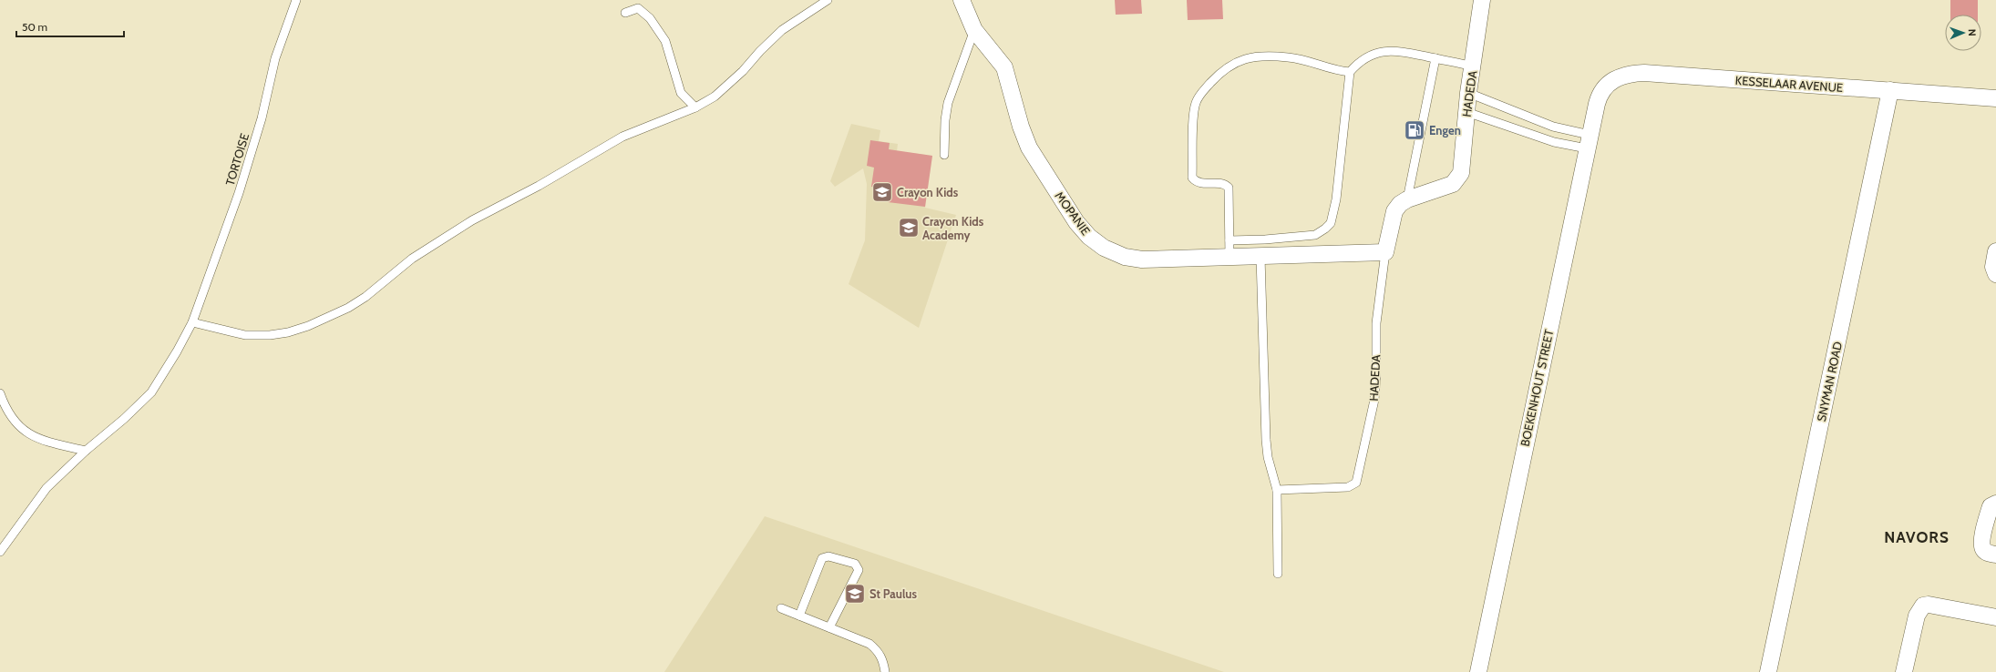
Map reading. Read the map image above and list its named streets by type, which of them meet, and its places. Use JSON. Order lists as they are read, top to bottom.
{
  "streets": {
    "street": [
      "KESSELAAR AVENUE",
      "HADEDA",
      "MOPANIE",
      "SNYMAN ROAD",
      "BOEKENHOUT STREET"
    ],
    "lane": ["TORTOISE"]
  },
  "crossings": [
    ["KESSELAAR AVENUE", "SNYMAN ROAD"],
    ["KESSELAAR AVENUE", "BOEKENHOUT STREET"],
    ["HADEDA", "MOPANIE"]
  ],
  "districts": ["NAVORS"],
  "places": {
    "fuel station": ["Engen"],
    "school or university": ["Crayon Kids", "Crayon Kids Academy", "St Paulus"]
  },
  "scale_bar": "50 m",
  "north": "right"
}
